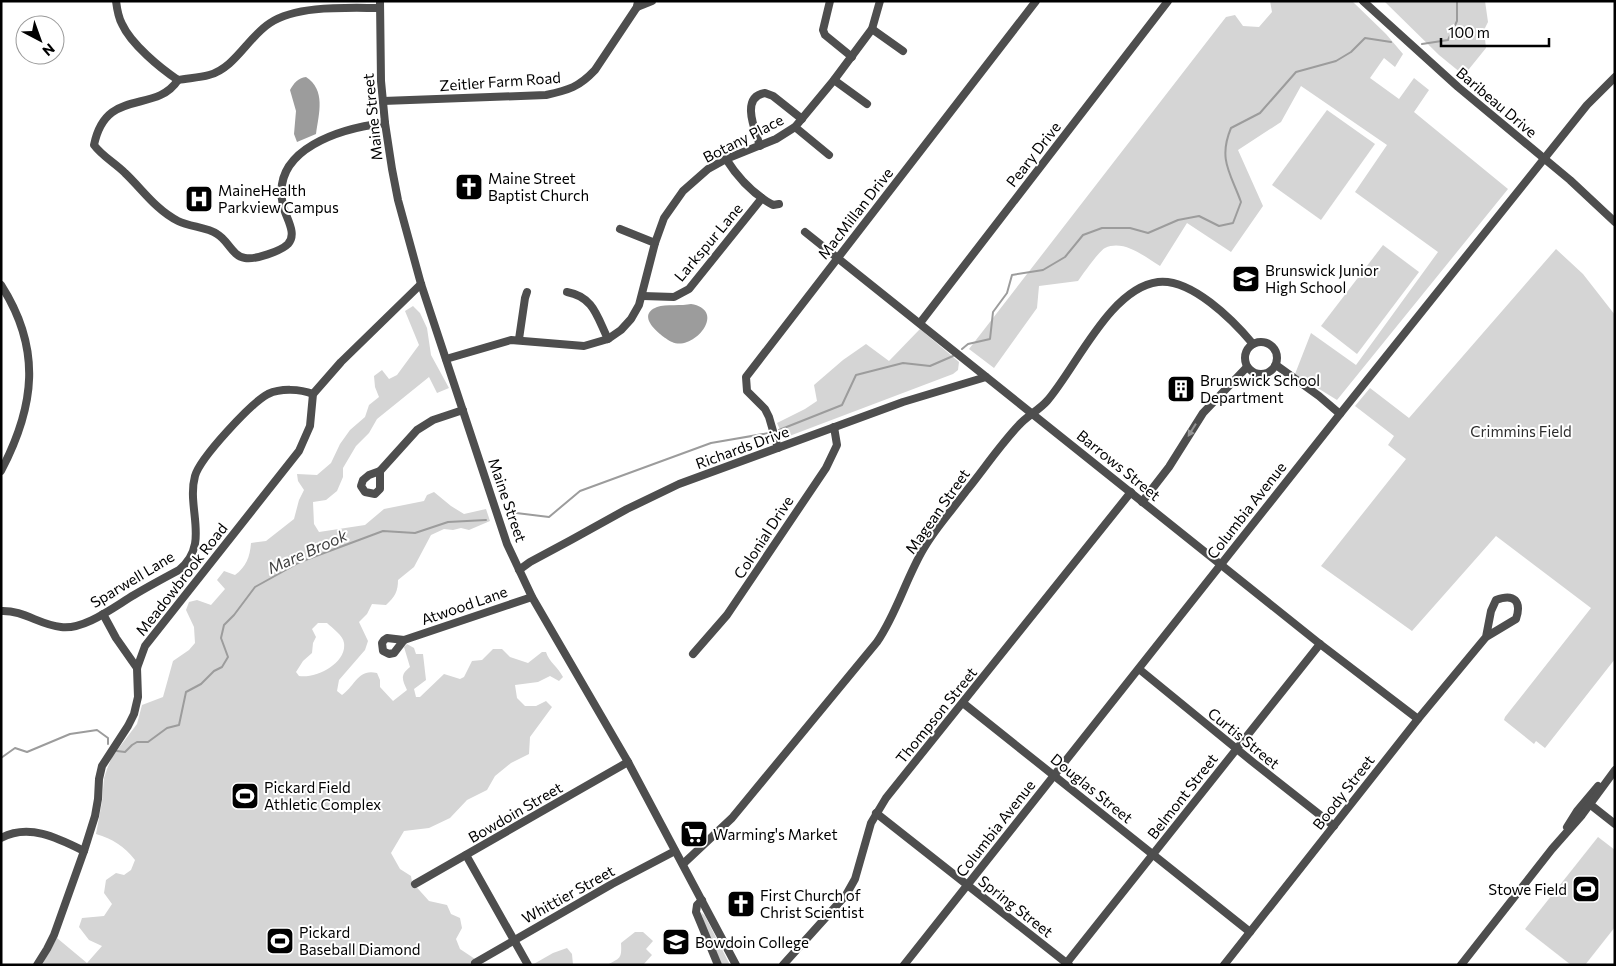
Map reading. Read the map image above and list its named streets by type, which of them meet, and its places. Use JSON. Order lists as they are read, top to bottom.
{
  "streets": {
    "street": [
      "Zeitler Farm Road",
      "Baribeau Drive",
      "Maine Street",
      "Botany Place",
      "Peary Drive",
      "MacMillan Drive",
      "Larkspur Lane",
      "Richards Drive",
      "Barrows Street",
      "Columbia Avenue",
      "Magean Street",
      "Colonial Drive",
      "Sparwell Lane",
      "Meadowbrook Road",
      "Atwood Lane",
      "Thompson Street",
      "Curtis Street",
      "Douglas Street",
      "Boody Street",
      "Belmont Street",
      "Bowdoin Street",
      "Whittier Street",
      "Spring Street"
    ]
  },
  "crossings": [
    ["Zeitler Farm Road", "Maine Street"],
    ["Baribeau Drive", "Columbia Avenue"],
    ["Maine Street", "Botany Place"],
    ["Maine Street", "Richards Drive"],
    ["Maine Street", "Magean Street"],
    ["Maine Street", "Atwood Lane"],
    ["Maine Street", "Bowdoin Street"],
    ["Maine Street", "Whittier Street"],
    ["Botany Place", "Larkspur Lane"],
    ["Peary Drive", "Barrows Street"],
    ["MacMillan Drive", "Richards Drive"],
    ["MacMillan Drive", "Barrows Street"],
    ["Richards Drive", "Barrows Street"],
    ["Richards Drive", "Colonial Drive"],
    ["Barrows Street", "Columbia Avenue"],
    ["Barrows Street", "Magean Street"],
    ["Barrows Street", "Thompson Street"],
    ["Barrows Street", "Boody Street"],
    ["Barrows Street", "Belmont Street"],
    ["Columbia Avenue", "Curtis Street"],
    ["Columbia Avenue", "Douglas Street"],
    ["Columbia Avenue", "Spring Street"],
    ["Sparwell Lane", "Meadowbrook Road"],
    ["Thompson Street", "Douglas Street"],
    ["Thompson Street", "Spring Street"],
    ["Curtis Street", "Boody Street"],
    ["Curtis Street", "Belmont Street"],
    ["Douglas Street", "Boody Street"],
    ["Douglas Street", "Belmont Street"],
    ["Belmont Street", "Spring Street"]
  ],
  "water": ["Mare Brook"],
  "parks": ["Crimmins Field"],
  "places": {
    "church": ["Maine Street Baptist Church", "First Church of Christ Scientist"],
    "hospital": ["MaineHealth Parkview Campus"],
    "school or university": ["Brunswick Junior High School", "Bowdoin College"],
    "building": ["Brunswick School Department"],
    "sports": ["Pickard Field Athletic Complex", "Stowe Field", "Pickard Baseball Diamond"],
    "supermarket": ["Warming's Market"]
  },
  "scale_bar": "100 m",
  "north": "bottom right"
}
